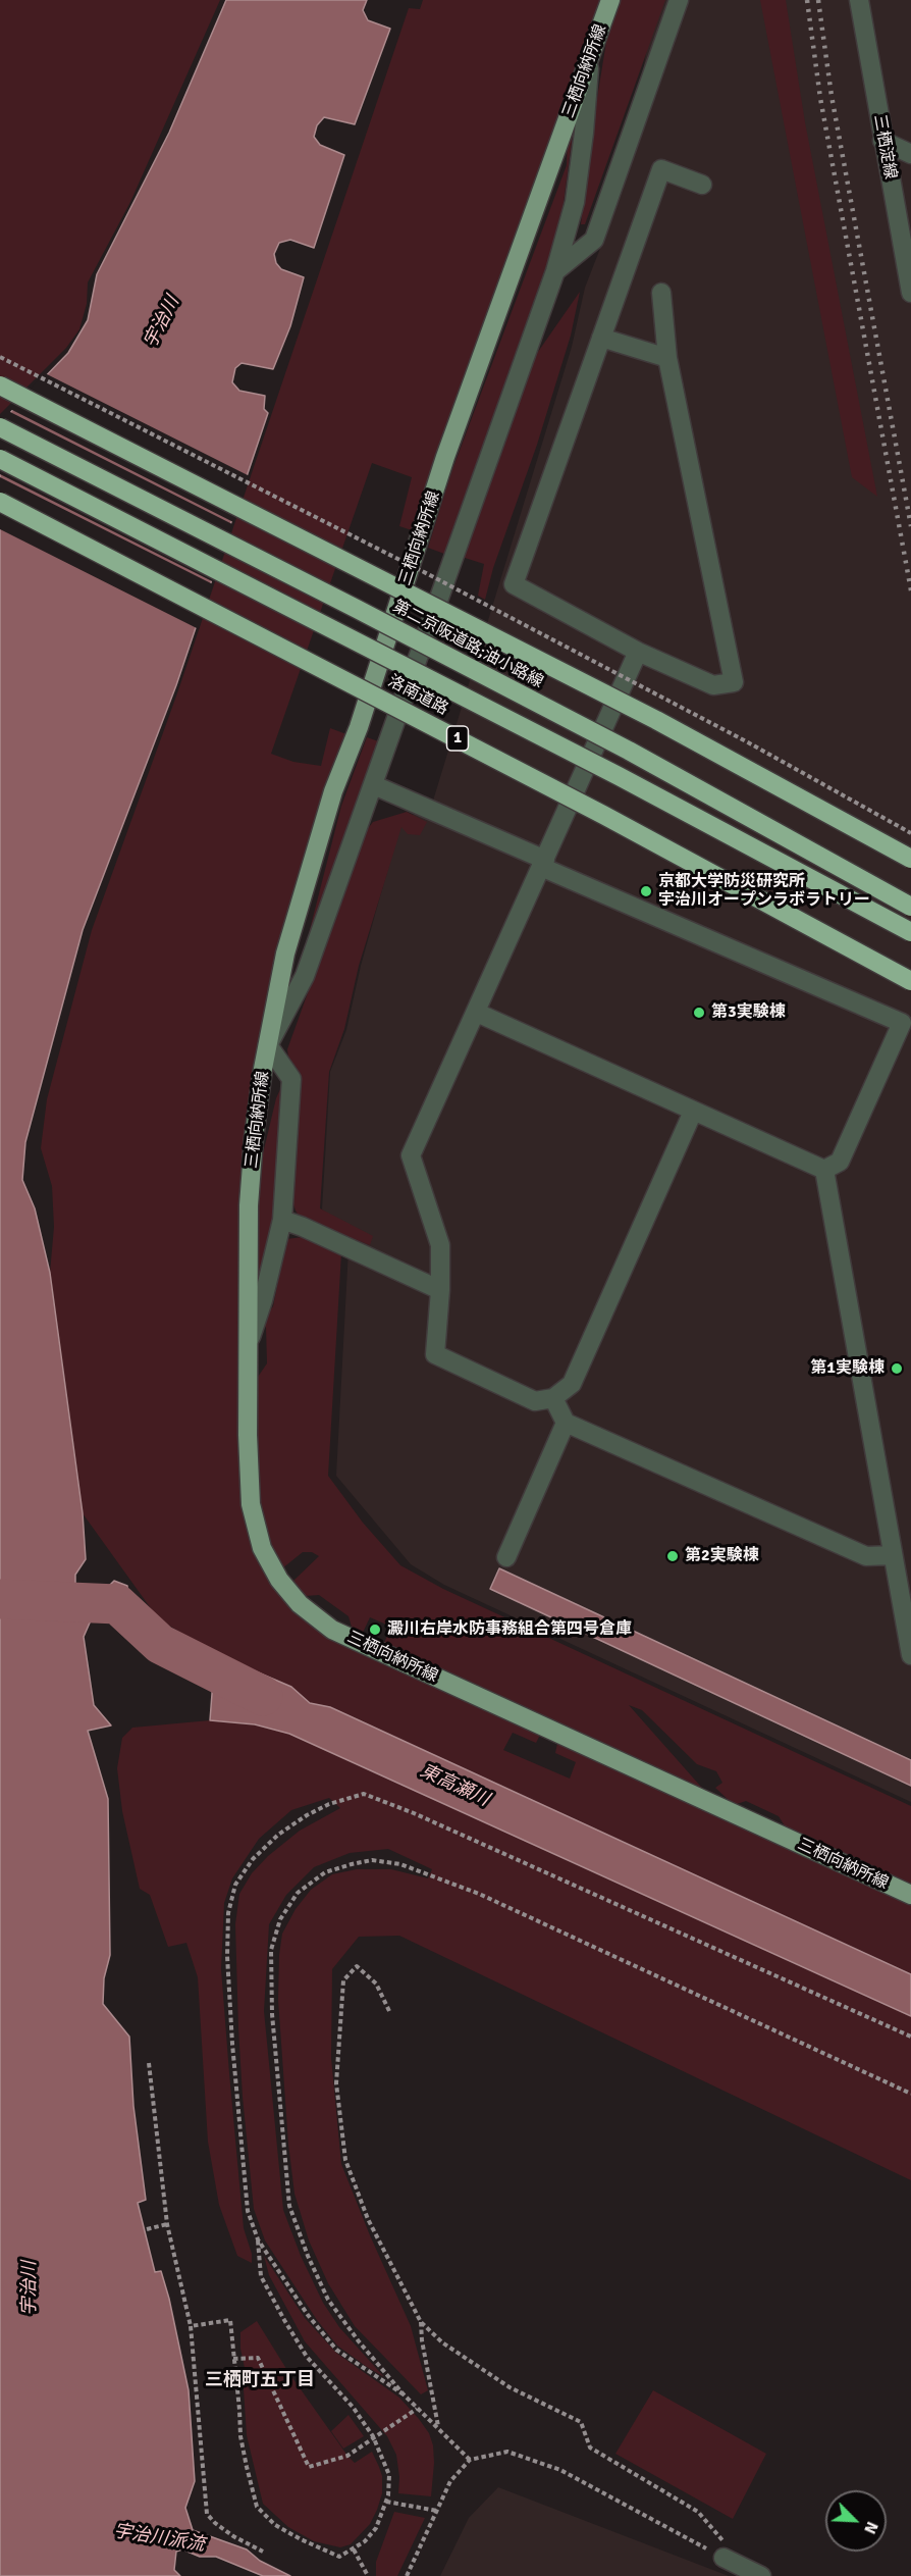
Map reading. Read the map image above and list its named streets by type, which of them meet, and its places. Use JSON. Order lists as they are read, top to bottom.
{
  "streets": {
    "highway": ["第二京阪道路;油小路線", "洛南道路", "1"],
    "main road": ["三栖向納所線"],
    "street": ["三栖淀線"]
  },
  "districts": ["三栖町五丁目"],
  "water": ["宇治川", "東高瀬川", "宇治川派流"],
  "places": [
    "京都大学防災研究所 宇治川オープンラボラトリー",
    "第3実験棟",
    "第1実験棟",
    "第2実験棟",
    "澱川右岸水防事務組合第四号倉庫"
  ],
  "north": "bottom right"
}
